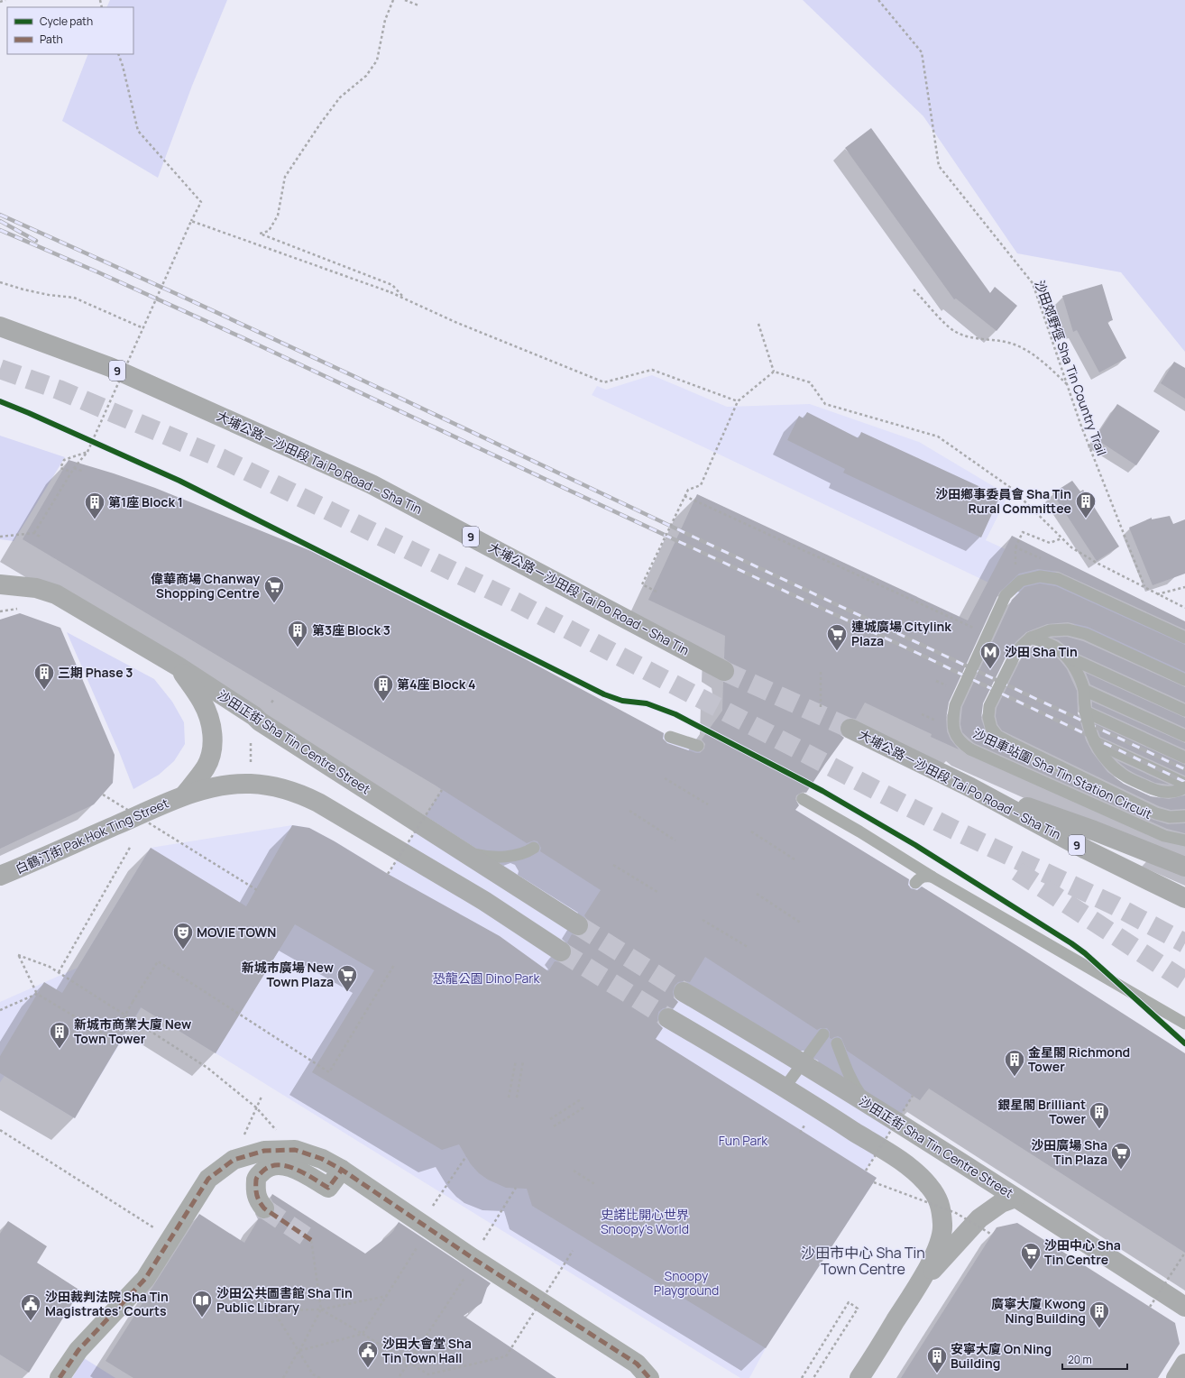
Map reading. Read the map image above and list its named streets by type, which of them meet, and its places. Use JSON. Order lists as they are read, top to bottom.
{
  "streets": {
    "highway": ["9", "大埔公路－沙田段 Tai Po Road – Sha Tin"],
    "main road": ["沙田正街 Sha Tin Centre Street", "白鶴汀街 Pak Hok Ting Street"],
    "lane": ["沙田車站圍 Sha Tin Station Circuit"],
    "path": ["沙田郊野徑 Sha Tin Country Trail"]
  },
  "districts": ["沙田市中心 Sha Tin Town Centre"],
  "parks": [
    "恐龍公園 Dino Park",
    "Fun Park",
    "史諾比開心世界 Snoopy's World",
    "Snoopy Playground"
  ],
  "places": {
    "building": [
      "沙田鄉事委員會 Sha Tin Rural Committee",
      "第1座 Block 1",
      "第3座 Block 3",
      "三期 Phase 3",
      "第4座 Block 4",
      "新城市商業大廈 New Town Tower",
      "金星閣 Richmond Tower",
      "銀星閣 Brilliant Tower",
      "廣寧大廈 Kwong Ning Building",
      "安寧大廈 On Ning Building"
    ],
    "supermarket": [
      "偉華商場 Chanway Shopping Centre",
      "連城廣場 Citylink Plaza",
      "新城市廣場 New Town Plaza",
      "沙田廣場 Sha Tin Plaza",
      "沙田中心 Sha Tin Centre"
    ],
    "metro station": ["沙田 Sha Tin"],
    "theatre": ["MOVIE TOWN"],
    "library": ["沙田公共圖書館 Sha Tin Public Library"],
    "public building": ["沙田裁判法院 Sha Tin Magistrates' Courts", "沙田大會堂 Sha Tin Town Hall"]
  },
  "legend": ["Cycle path", "Path"],
  "scale_bar": "20 m"
}
